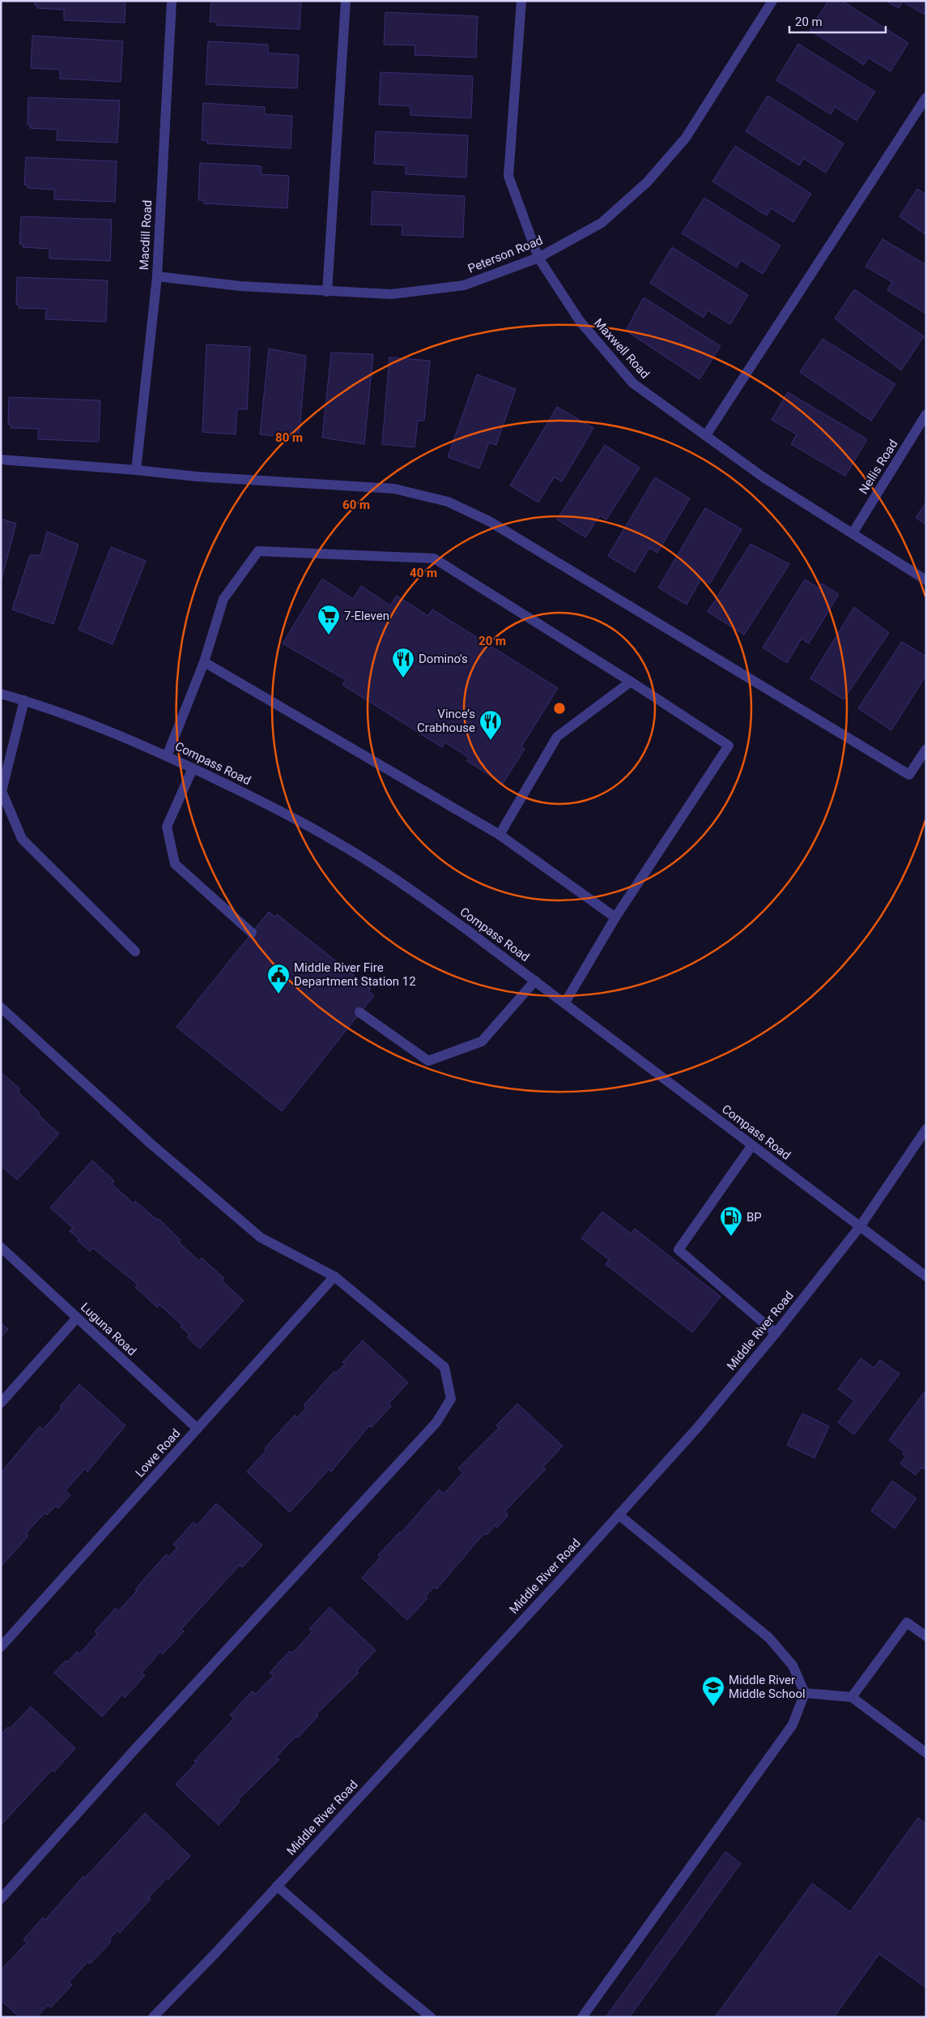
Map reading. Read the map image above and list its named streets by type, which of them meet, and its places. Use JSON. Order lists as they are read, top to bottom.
{
  "streets": {
    "street": [
      "Macdill Road",
      "Peterson Road",
      "Maxwell Road",
      "Nellis Road",
      "Compass Road",
      "Luguna Road",
      "Middle River Road",
      "Lowe Road"
    ]
  },
  "crossings": [
    ["Macdill Road", "Peterson Road"],
    ["Peterson Road", "Maxwell Road"],
    ["Maxwell Road", "Nellis Road"],
    ["Compass Road", "Middle River Road"],
    ["Luguna Road", "Lowe Road"]
  ],
  "places": {
    "supermarket": ["7-Eleven"],
    "restaurant": ["Domino's", "Vince’s Crabhouse"],
    "public building": ["Middle River Fire Department Station 12"],
    "fuel station": ["BP"],
    "school or university": ["Middle River Middle School"]
  },
  "scale_bar": "20 m",
  "rings": [
    "80 m",
    "60 m",
    "40 m",
    "20 m"
  ]
}
